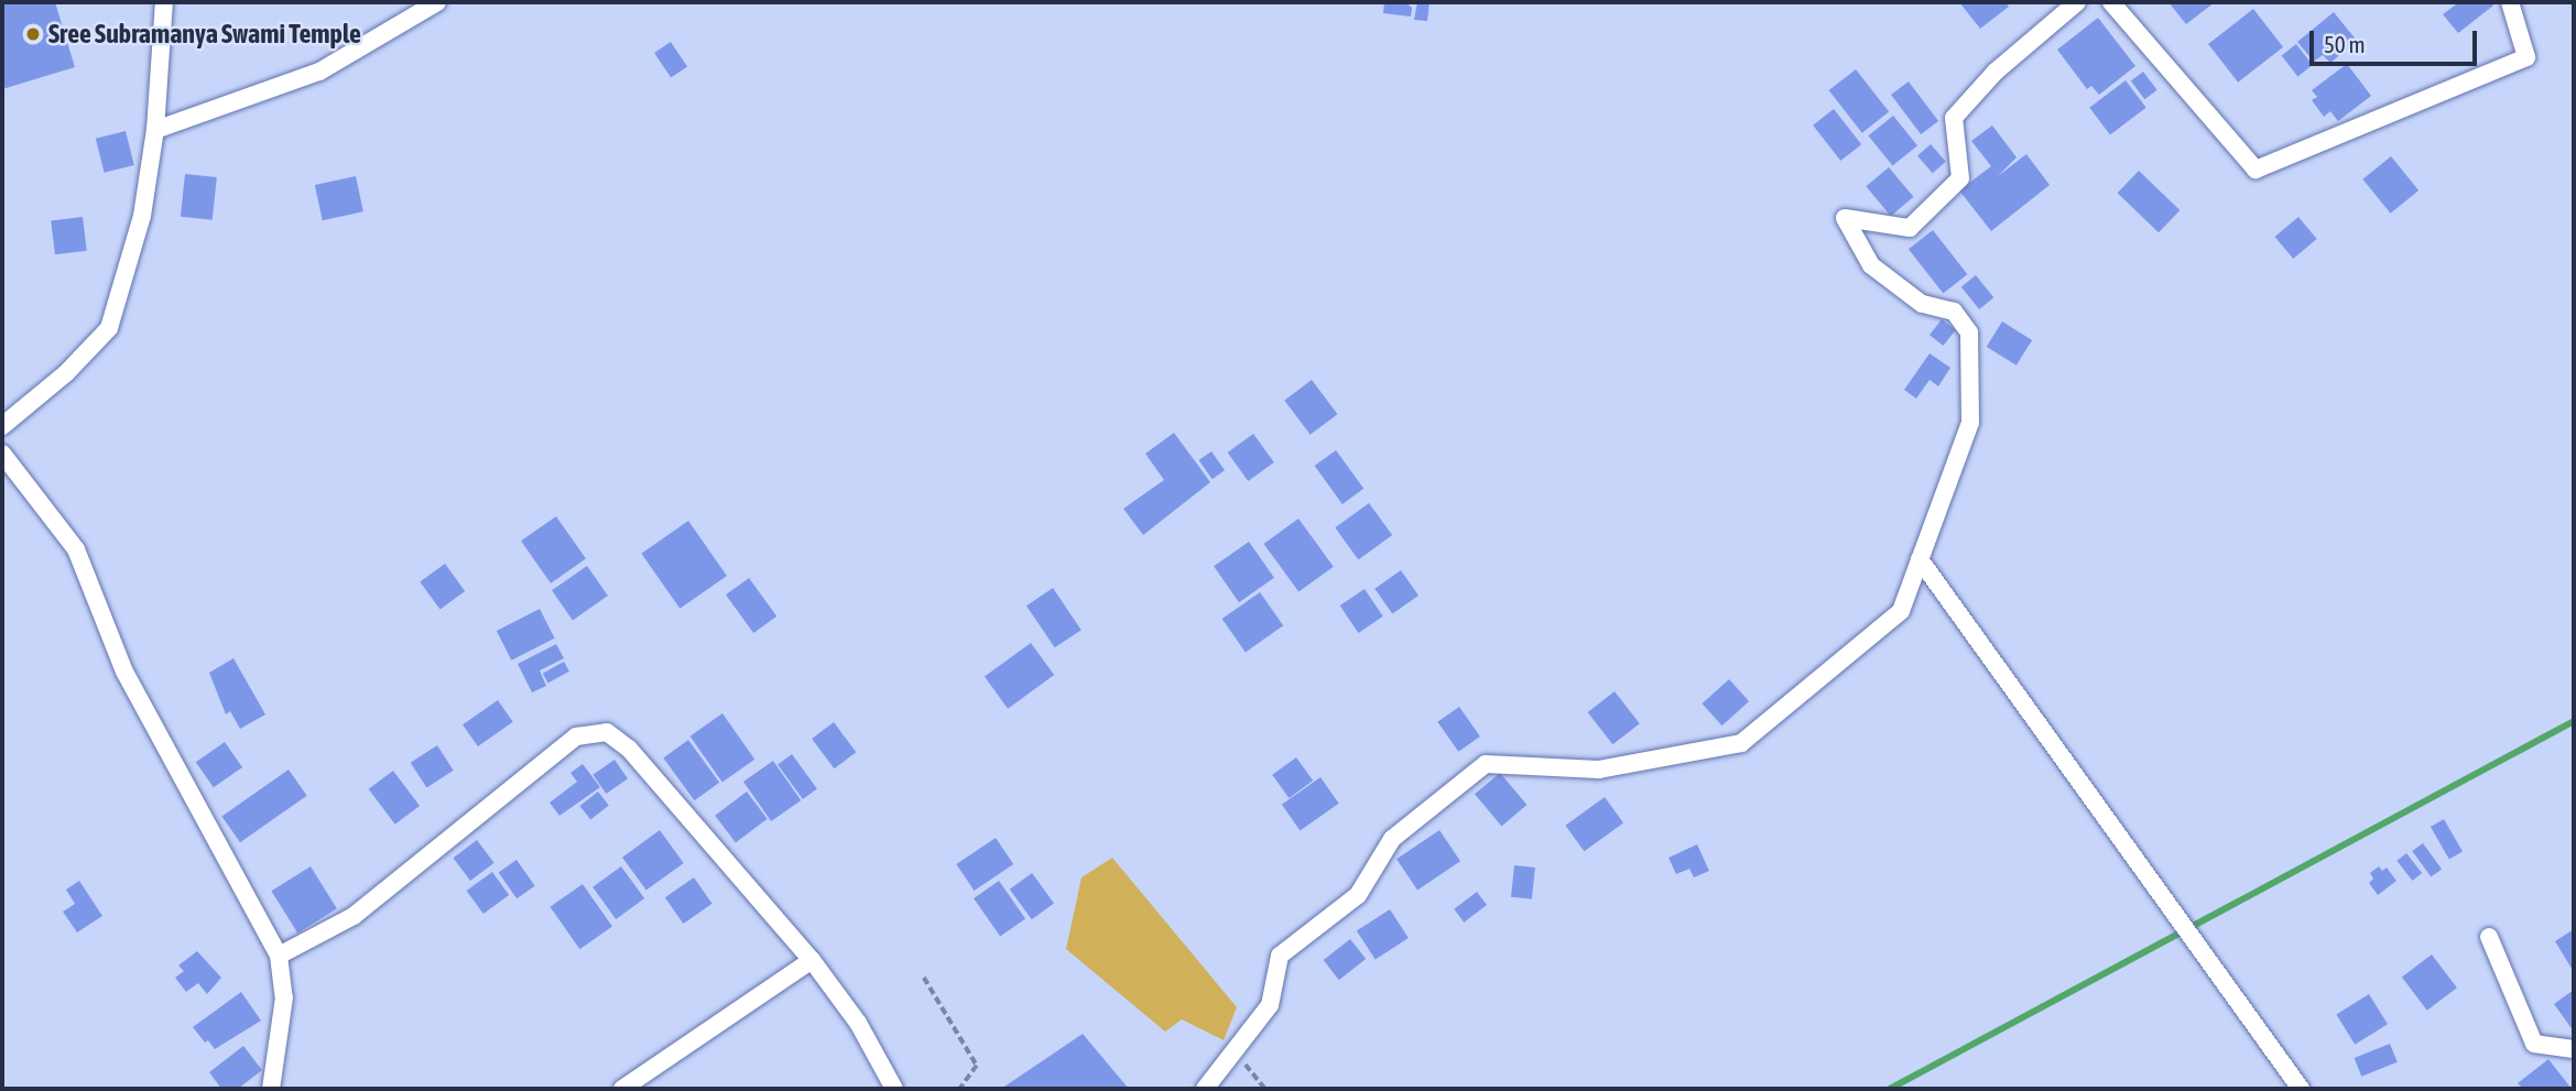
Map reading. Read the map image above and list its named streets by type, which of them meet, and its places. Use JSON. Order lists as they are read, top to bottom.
{
  "places": ["Sree Subramanya Swami Temple"],
  "scale_bar": "50 m"
}
